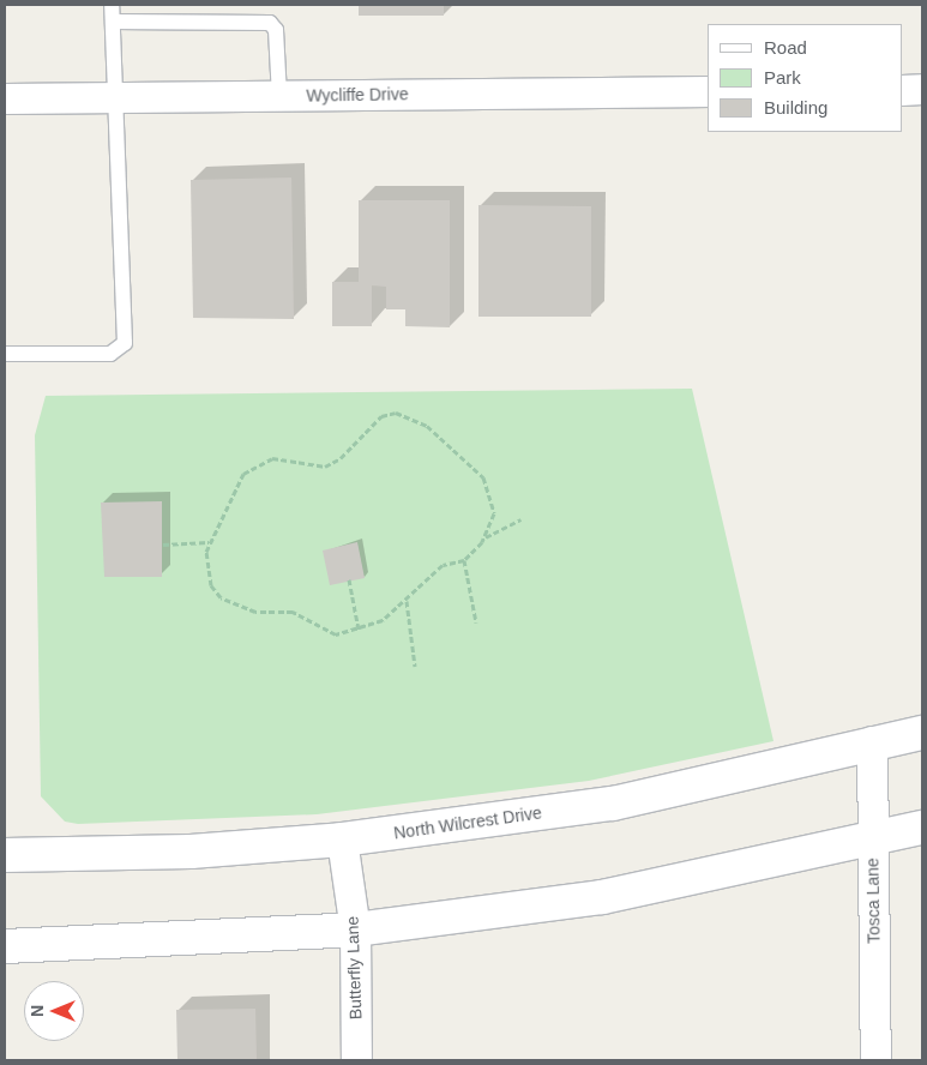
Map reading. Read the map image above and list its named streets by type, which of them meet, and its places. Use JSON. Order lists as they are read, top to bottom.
{
  "streets": {
    "main road": ["North Wilcrest Drive"],
    "street": ["Wycliffe Drive", "Tosca Lane", "Butterfly Lane"]
  },
  "crossings": [
    ["North Wilcrest Drive", "Tosca Lane"],
    ["North Wilcrest Drive", "Butterfly Lane"]
  ],
  "legend": ["Road", "Park", "Building"],
  "north": "left"
}
